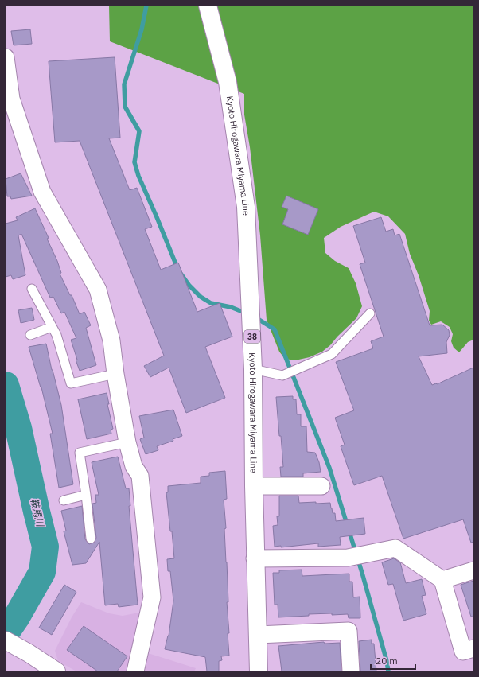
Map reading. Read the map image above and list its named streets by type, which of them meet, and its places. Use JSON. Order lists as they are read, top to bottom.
{
  "streets": {
    "main road": ["Kyoto Hirogawara Miyama Line", "38"]
  },
  "water": ["鞍馬川"],
  "scale_bar": "20 m"
}
